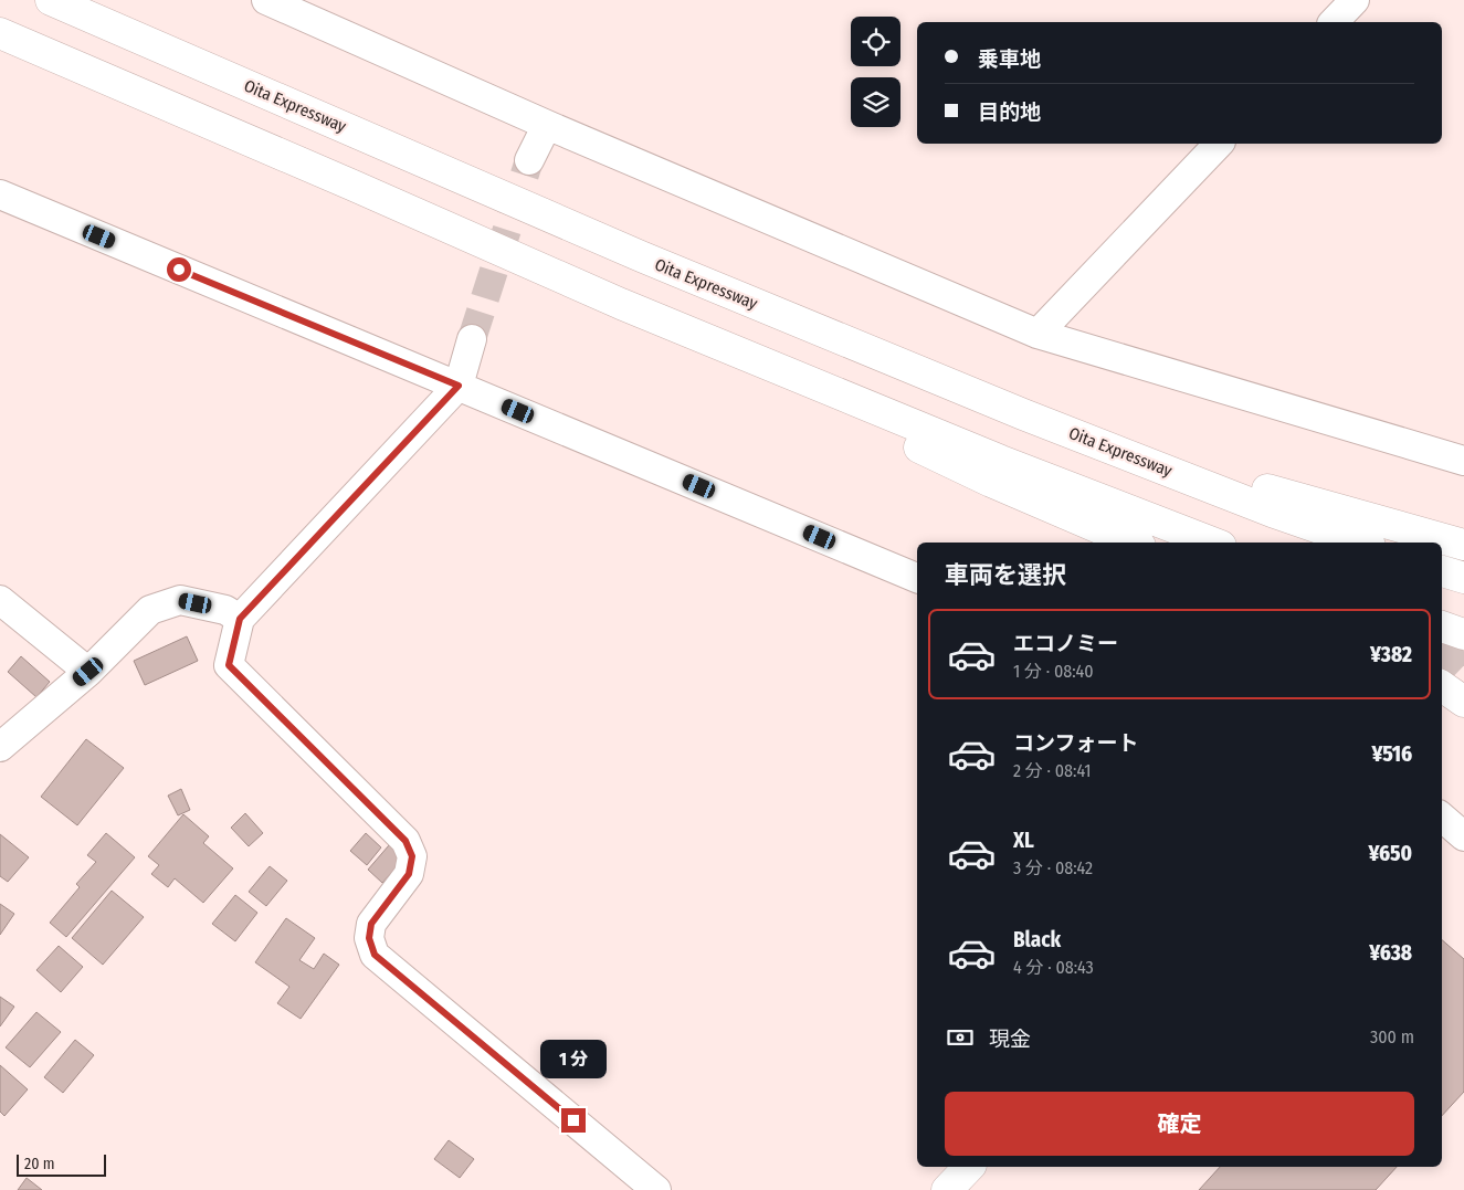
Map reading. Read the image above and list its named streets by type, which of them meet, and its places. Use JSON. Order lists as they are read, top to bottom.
{
  "streets": {
    "main road": ["Oita Expressway"]
  },
  "scale_bar": "20 m",
  "page": {
    "banner": ["乗車地", "目的地"],
    "heading": "車両を選択",
    "list": [
      {
        "name": "エコノミー",
        "note": "1 分 · 08:40",
        "value": "¥382"
      },
      {
        "name": "コンフォート",
        "note": "2 分 · 08:41",
        "value": "¥516"
      },
      {
        "name": "XL",
        "note": "3 分 · 08:42",
        "value": "¥650"
      },
      {
        "name": "Black",
        "note": "4 分 · 08:43",
        "value": "¥638"
      }
    ],
    "pay": ["現金", "300 m"],
    "bubble": "1 分",
    "buttons": "確定",
    "scale": "20 m"
  }
}
